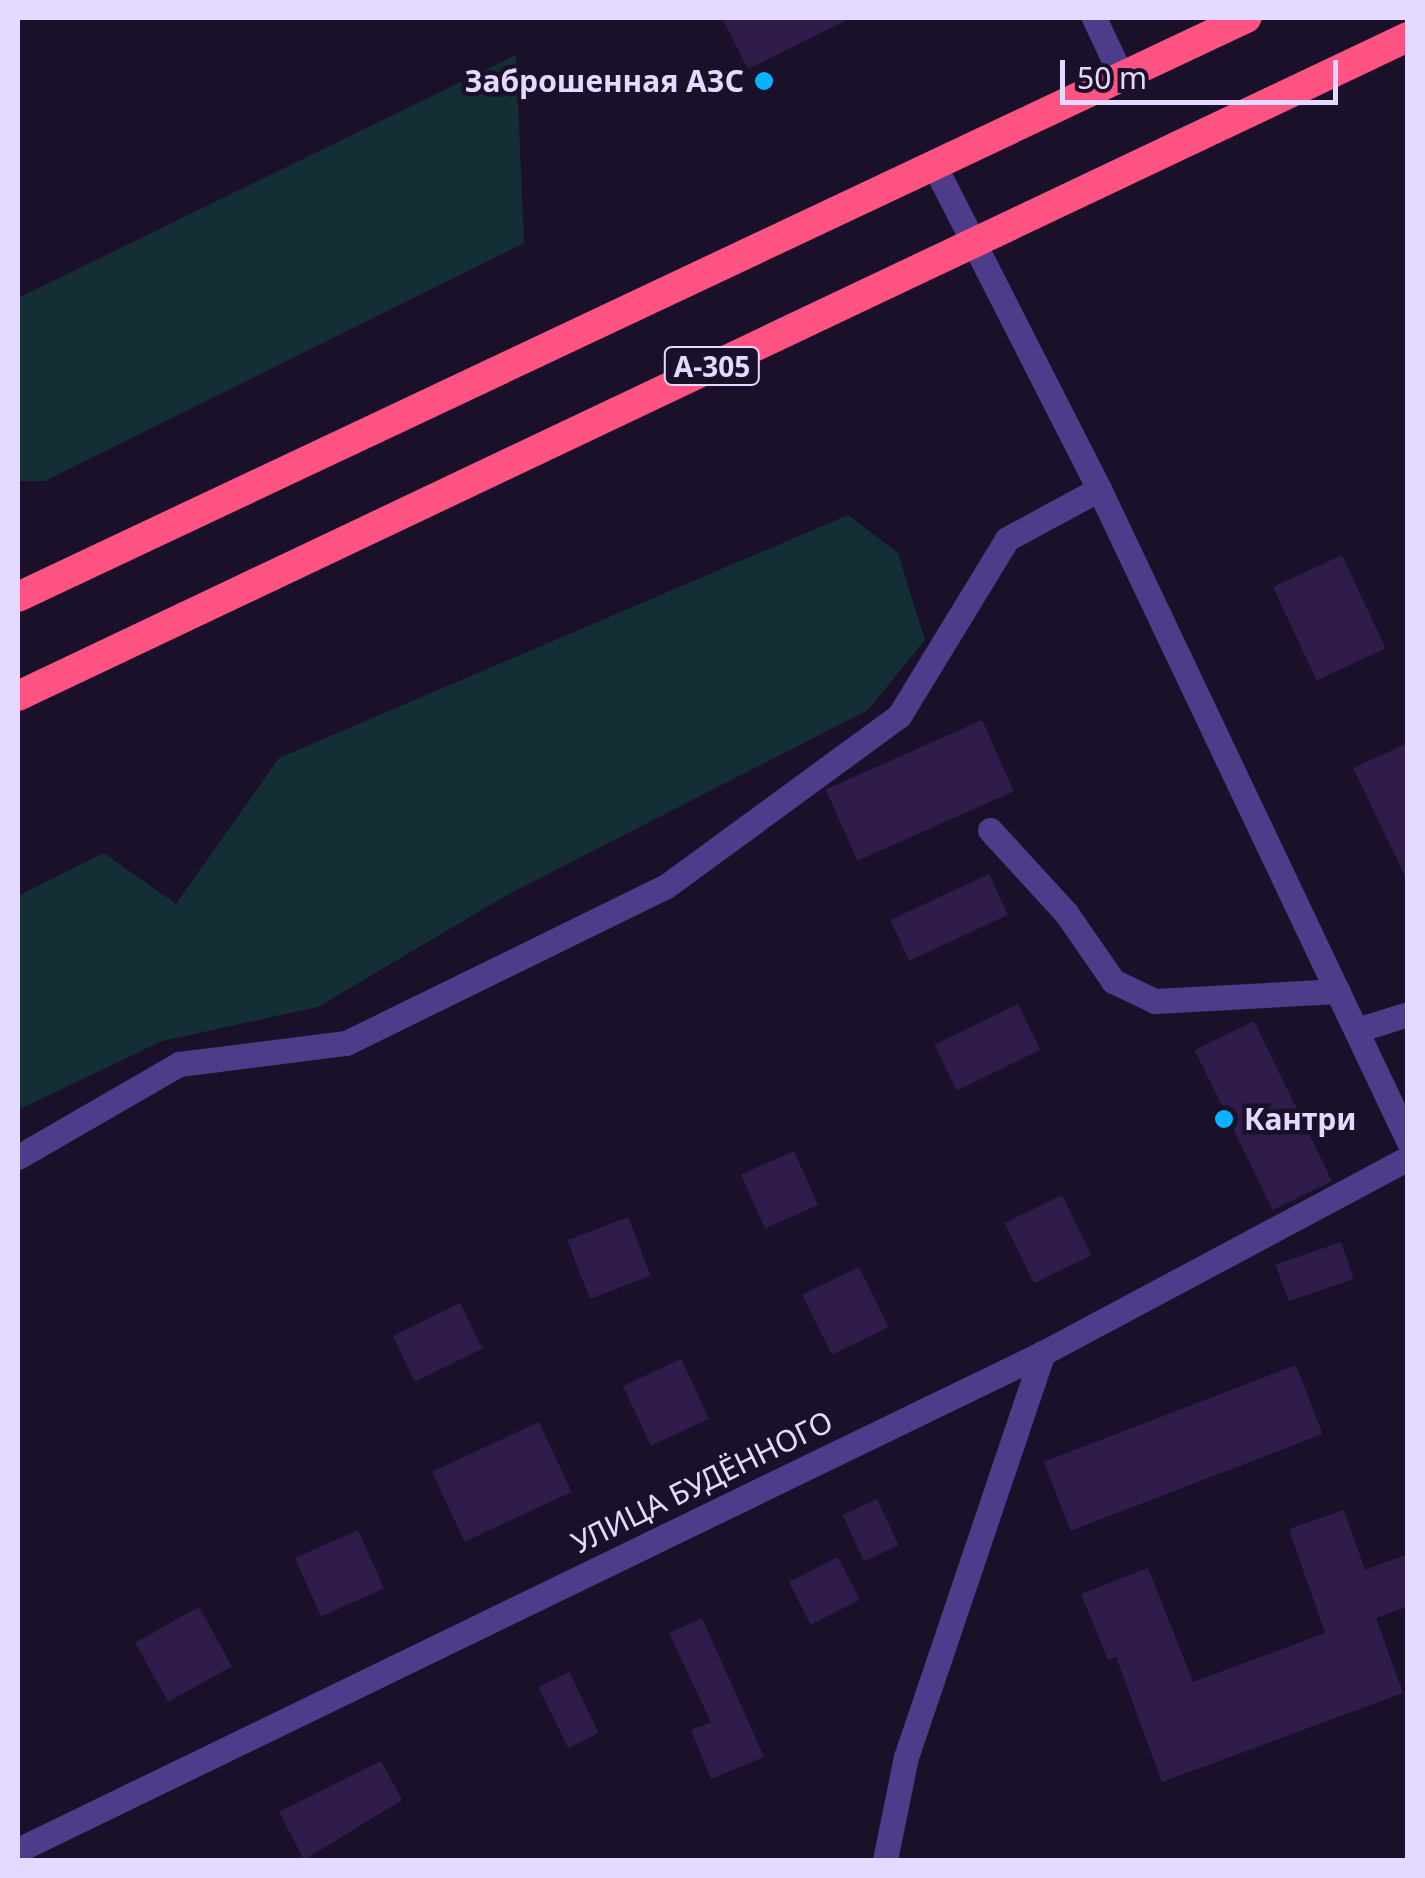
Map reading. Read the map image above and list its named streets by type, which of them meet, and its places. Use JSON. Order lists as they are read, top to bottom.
{
  "streets": {
    "highway": ["А-305"],
    "street": ["УЛИЦА БУДЁННОГО"]
  },
  "places": ["Заброшенная АЗС", "Кантри"],
  "scale_bar": "50 m"
}
